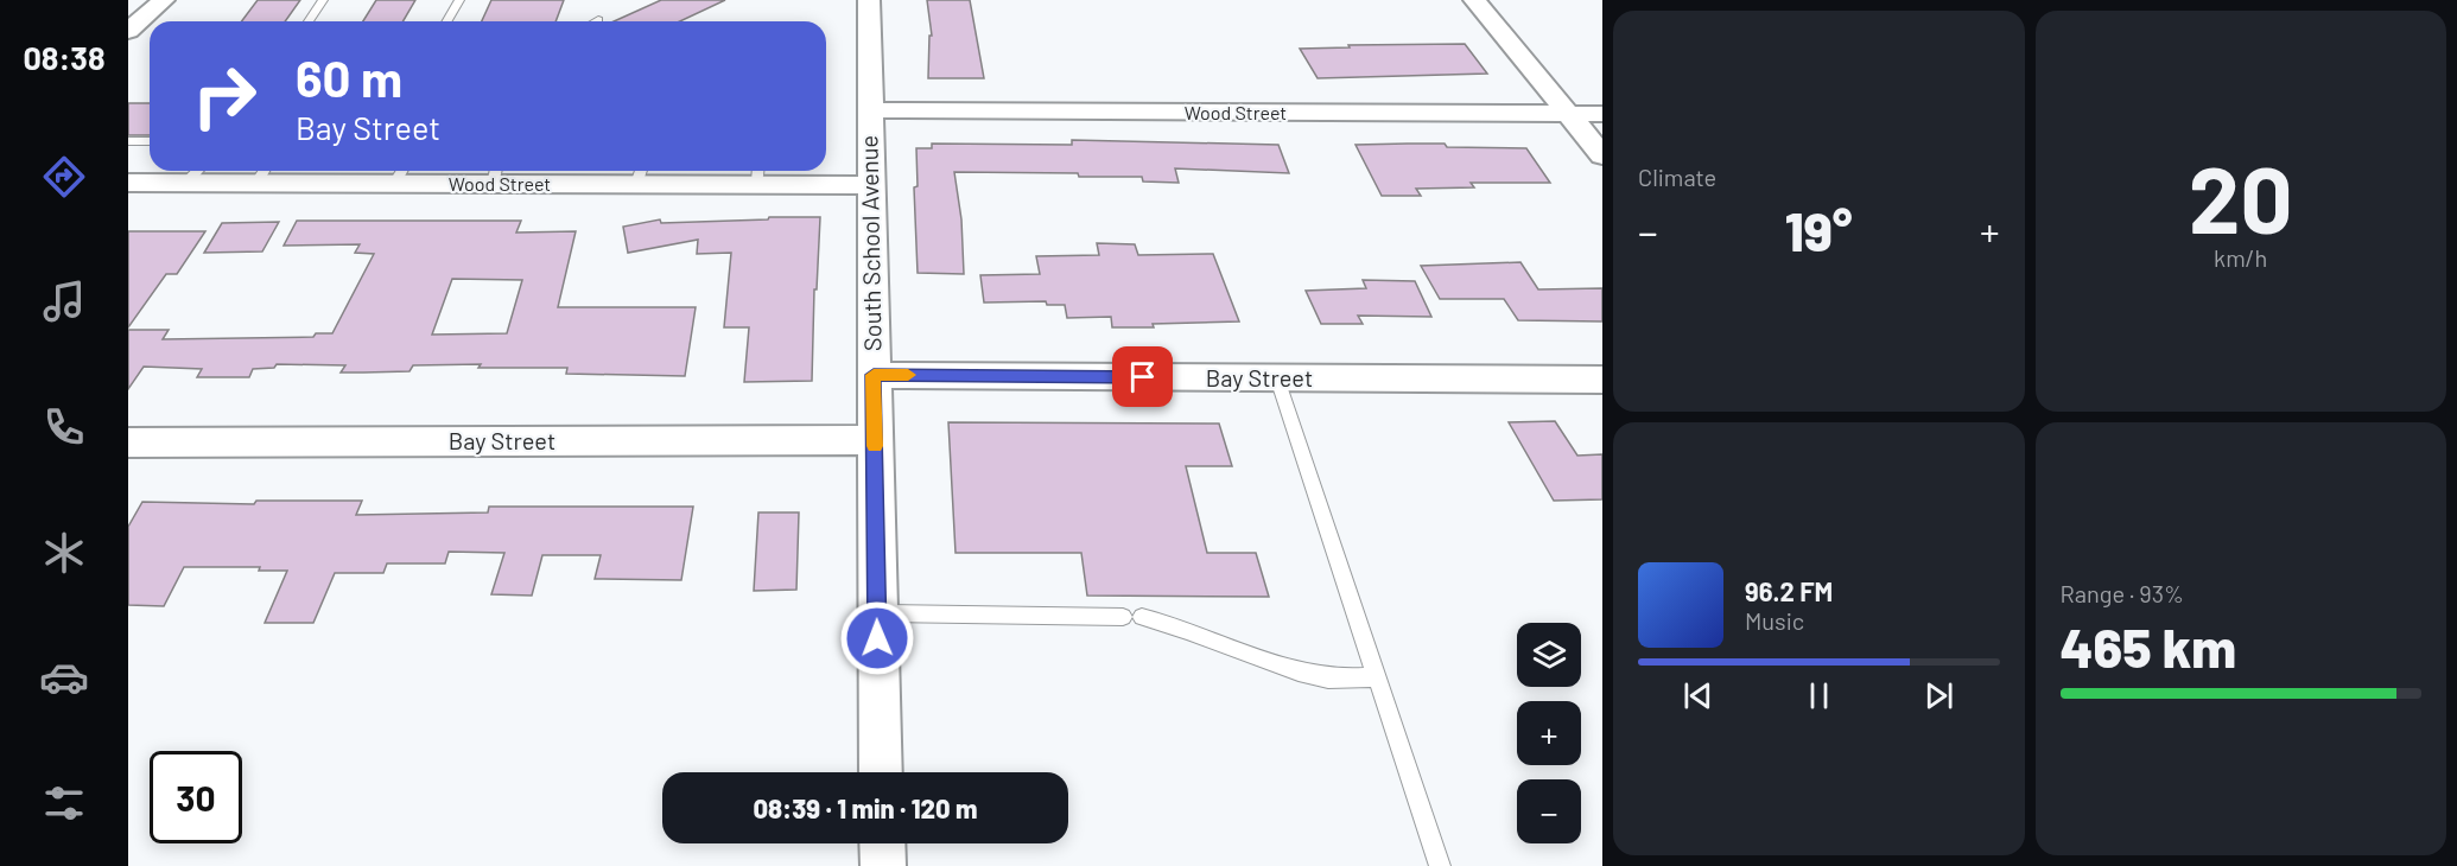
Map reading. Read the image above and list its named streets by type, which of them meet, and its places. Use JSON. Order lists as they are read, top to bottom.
{
  "streets": {
    "street": ["Wood Street", "South School Avenue", "Bay Street"]
  },
  "crossings": [
    ["Wood Street", "South School Avenue"],
    ["South School Avenue", "Bay Street"]
  ],
  "page": {
    "tabs": "08:38",
    "tile": [
      "Climate",
      ["20", "km/h"],
      ["Range · 93%", "465 km"]
    ],
    "turn": ["60 m", "Bay Street"],
    "heat": ["−", "19°", "+"],
    "song": ["96.2 FM", "Music"],
    "map_buttons": ["+", "−"],
    "limit": "30",
    "trip": "08:39 · 1 min · 120 m"
  }
}
